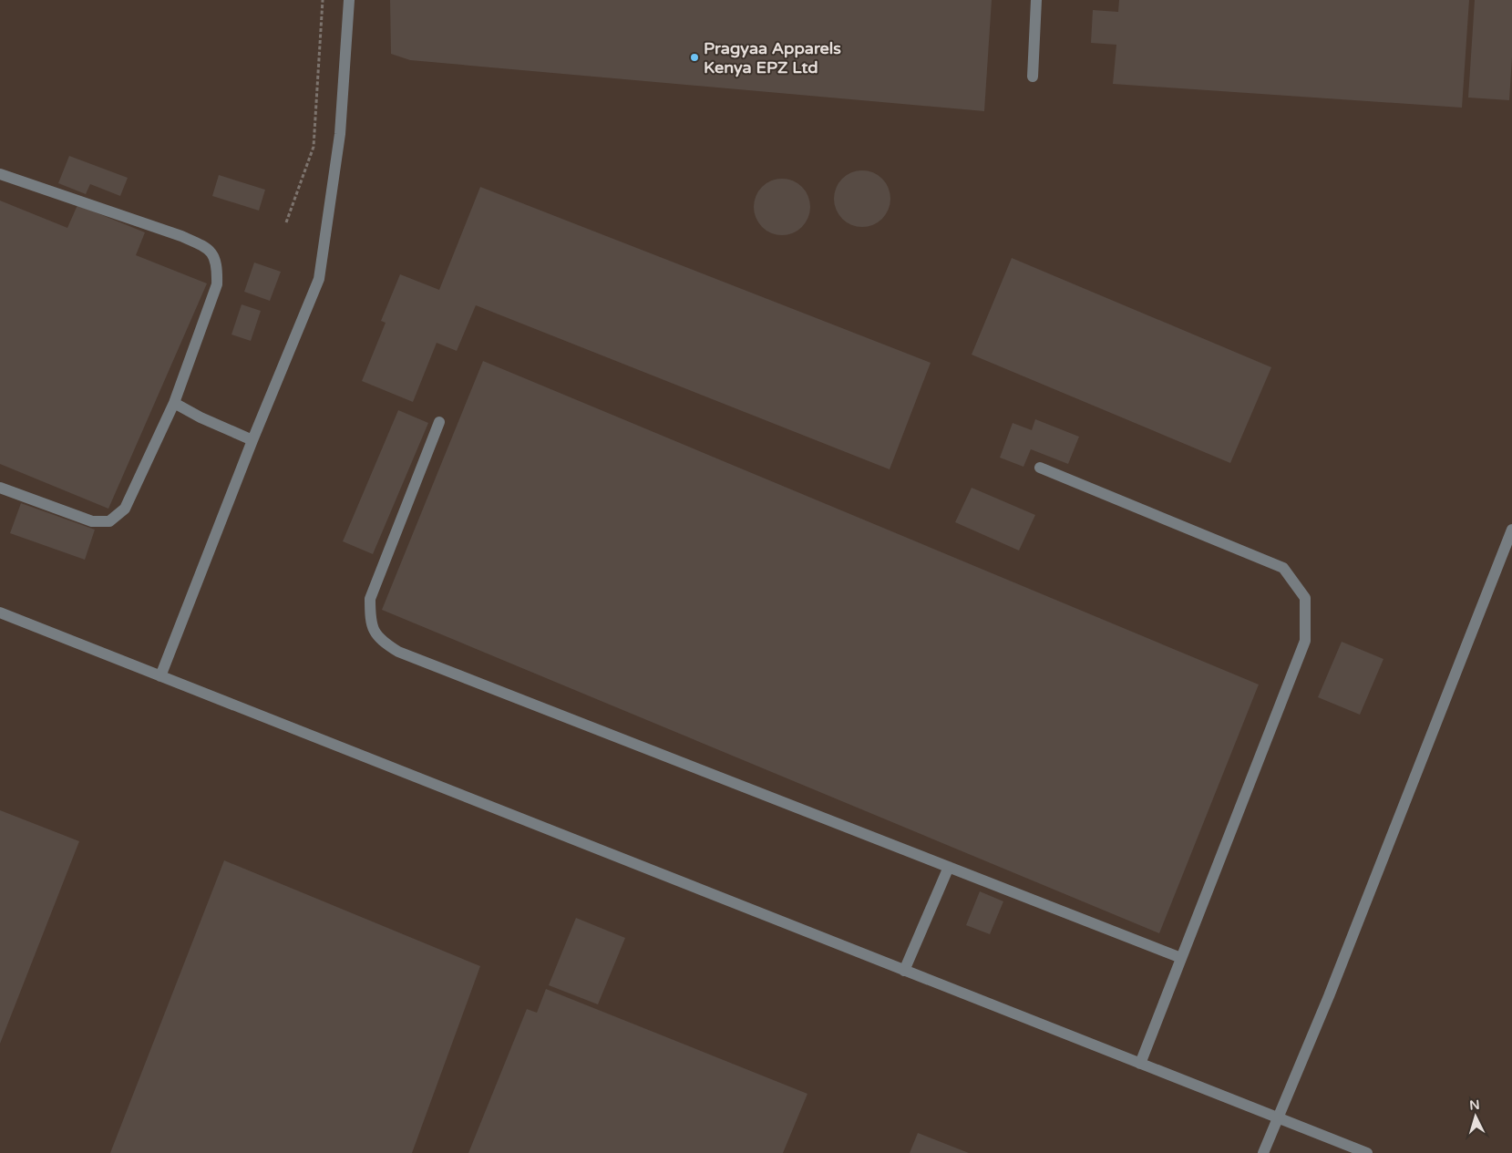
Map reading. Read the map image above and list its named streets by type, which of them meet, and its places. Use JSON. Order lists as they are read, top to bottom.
{
  "places": ["Pragyaa Apparels Kenya EPZ Ltd"],
  "north": "top"
}
